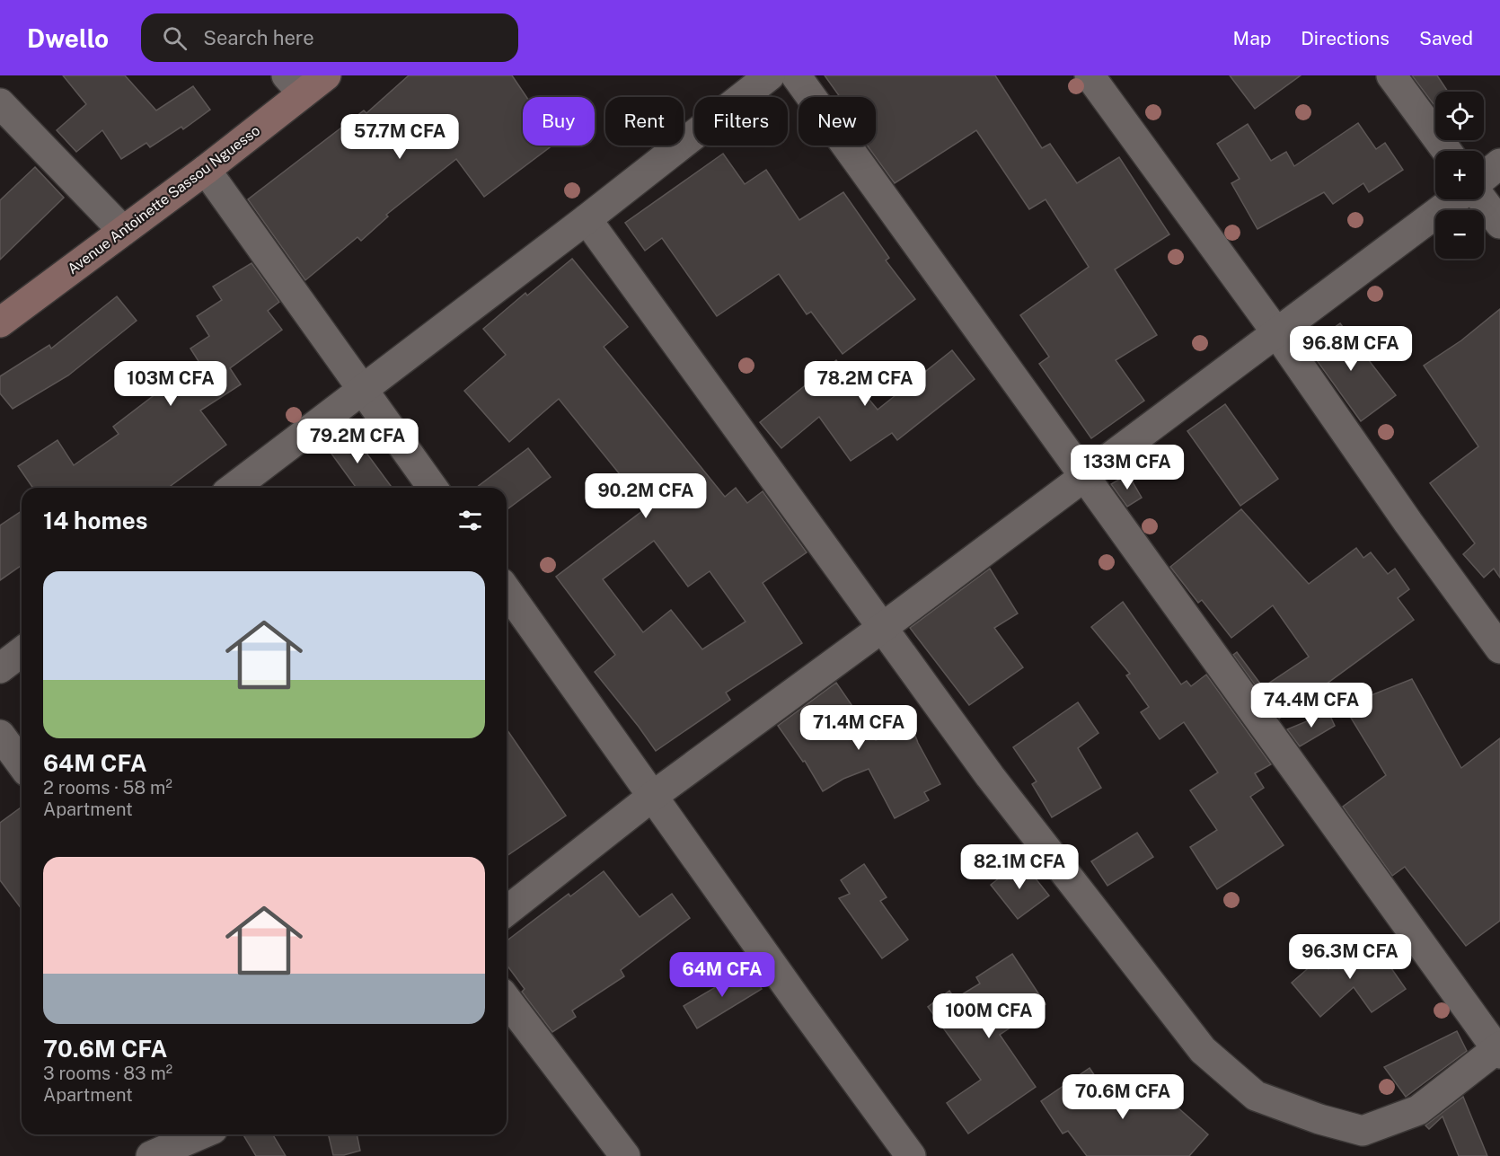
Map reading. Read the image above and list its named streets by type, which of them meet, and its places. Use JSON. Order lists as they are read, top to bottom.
{
  "streets": {
    "street": ["Avenue Antoinette Sassou Nguesso"]
  },
  "page": {
    "header": "Dwello",
    "search": "Search here",
    "nav": ["Map", "Directions", "Saved"],
    "map_buttons": ["+", "−"],
    "chip": [
      "Buy",
      "Rent",
      "Filters",
      "New"
    ],
    "price": [
      "57.7M CFA",
      "96.8M CFA",
      "103M CFA",
      "78.2M CFA",
      "79.2M CFA",
      "133M CFA",
      "90.2M CFA",
      "74.4M CFA",
      "71.4M CFA",
      "82.1M CFA",
      "96.3M CFA",
      "64M CFA",
      "100M CFA",
      "70.6M CFA"
    ],
    "heading": "14 homes",
    "list": [
      {
        "name": "64M CFA",
        "note": "2 rooms · 58 m² · Apartment"
      },
      {
        "name": "70.6M CFA",
        "note": "3 rooms · 83 m² · Apartment"
      }
    ]
  }
}
